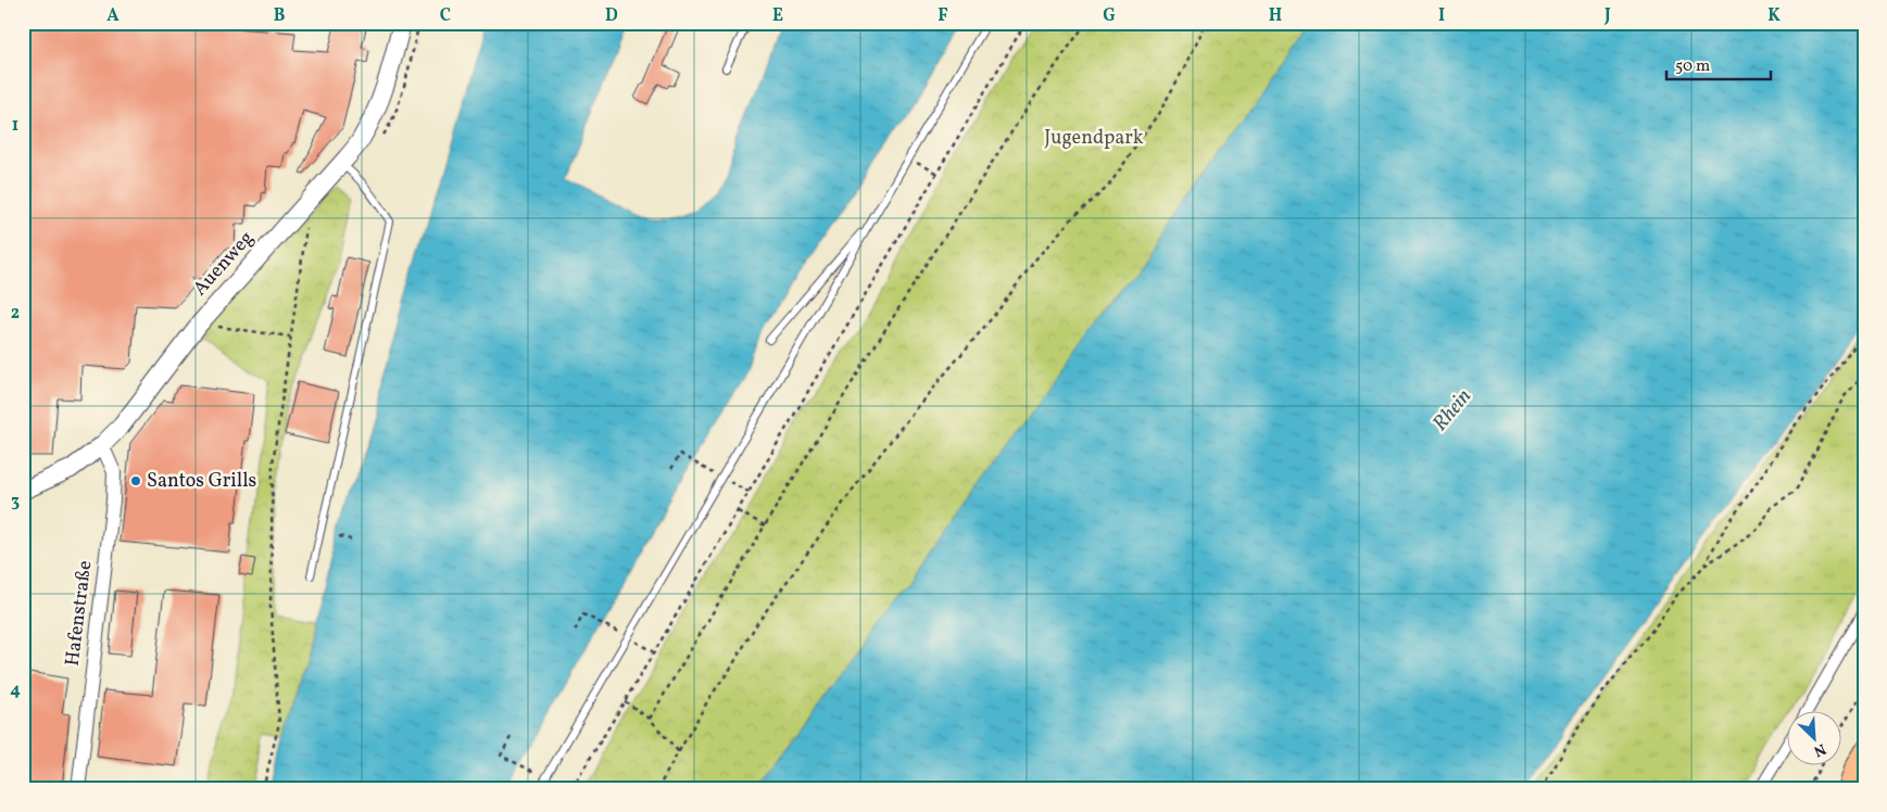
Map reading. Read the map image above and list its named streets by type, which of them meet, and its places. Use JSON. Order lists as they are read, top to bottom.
{
  "streets": {
    "street": ["Auenweg", "Hafenstraße"]
  },
  "crossings": [
    ["Auenweg", "Hafenstraße"]
  ],
  "water": ["Rhein"],
  "parks": ["Jugendpark"],
  "places": ["Santos Grills"],
  "scale_bar": "50 m",
  "north": "bottom right",
  "grid": {
    "columns": [
      "A",
      "B",
      "C",
      "D",
      "E",
      "F",
      "G",
      "H",
      "I",
      "J",
      "K"
    ],
    "rows": [
      "1",
      "2",
      "3",
      "4"
    ]
  }
}
